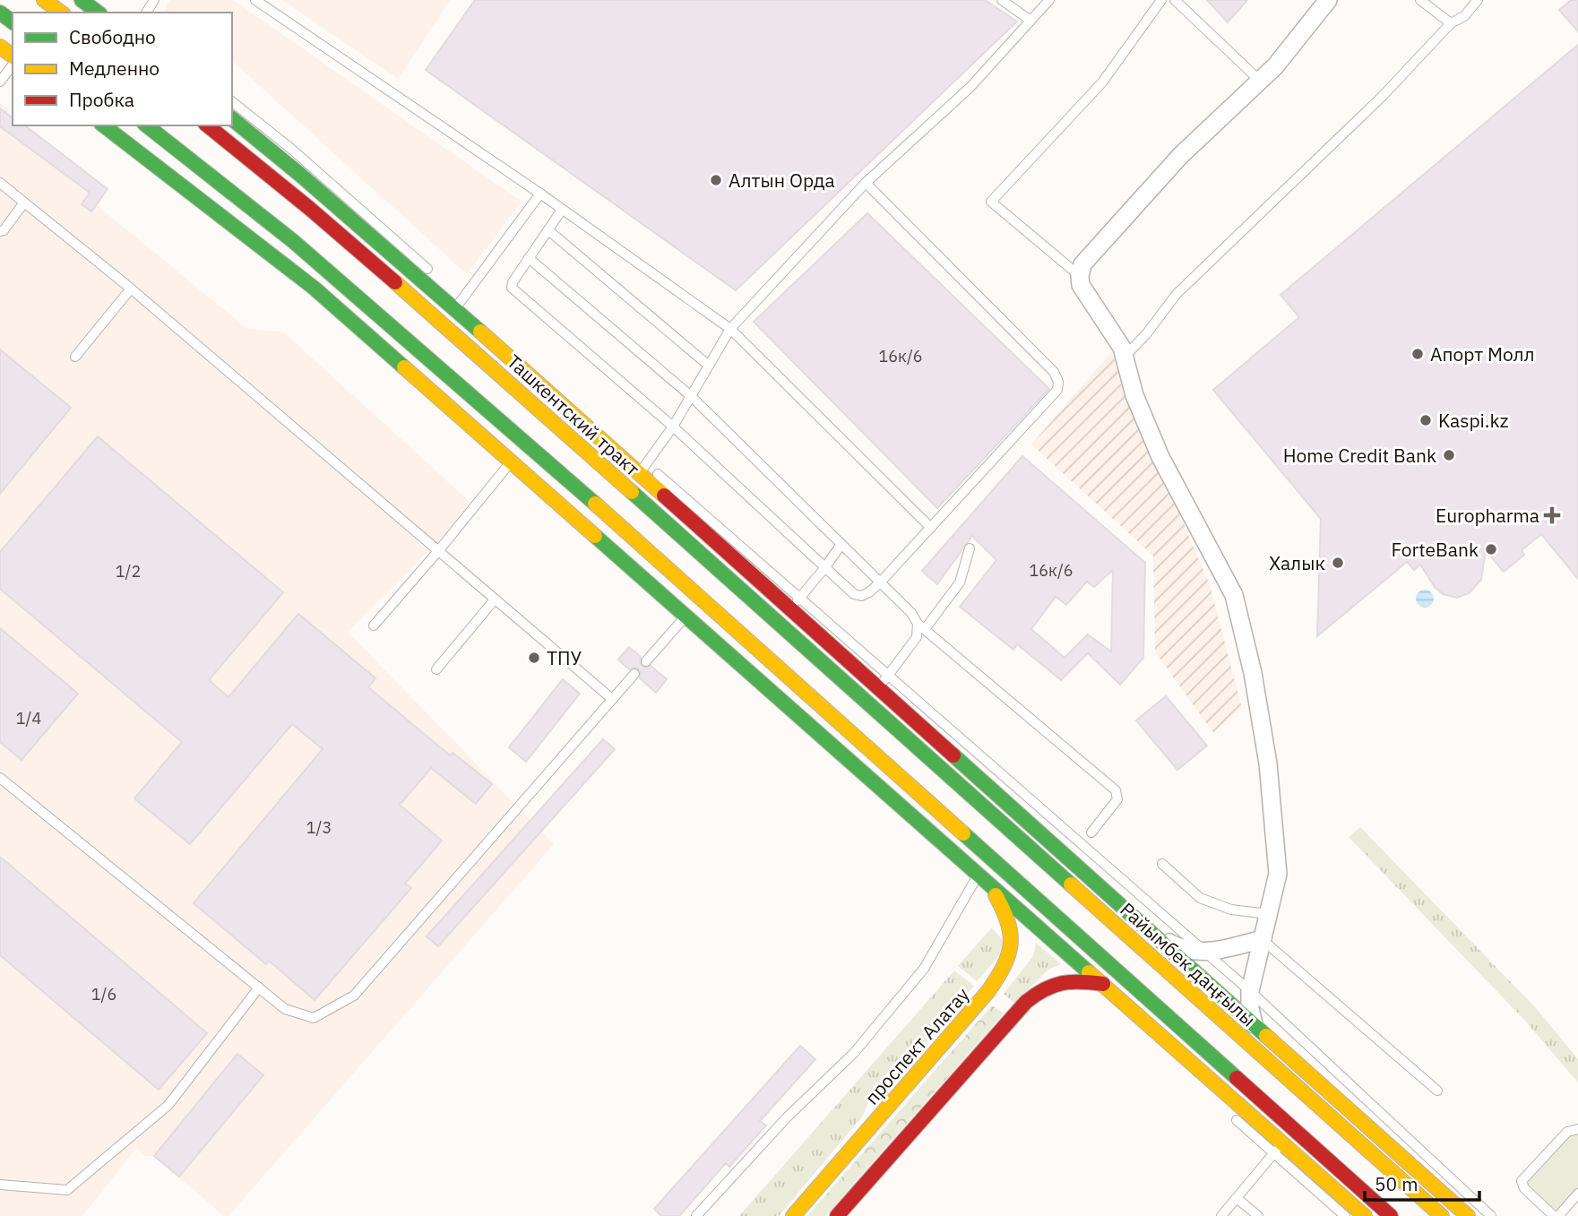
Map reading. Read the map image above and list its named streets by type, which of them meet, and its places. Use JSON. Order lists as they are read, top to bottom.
{
  "streets": {
    "main road": ["Ташкентский тракт", "Райымбек даңғылы", "проспект Алатау"]
  },
  "crossings": [
    ["Ташкентский тракт", "Райымбек даңғылы"]
  ],
  "places": {
    "other": [
      "Алтын Орда",
      "Апорт Молл",
      "Kaspi.kz",
      "Home Credit Bank",
      "ForteBank",
      "Халык",
      "ТПУ"
    ],
    "health": ["Europharma"]
  },
  "house_numbers": [
    "16к/6",
    "16к/6",
    "1/2",
    "1/4",
    "1/3",
    "1/6"
  ],
  "legend": ["Свободно", "Медленно", "Пробка"],
  "scale_bar": "50 m"
}
